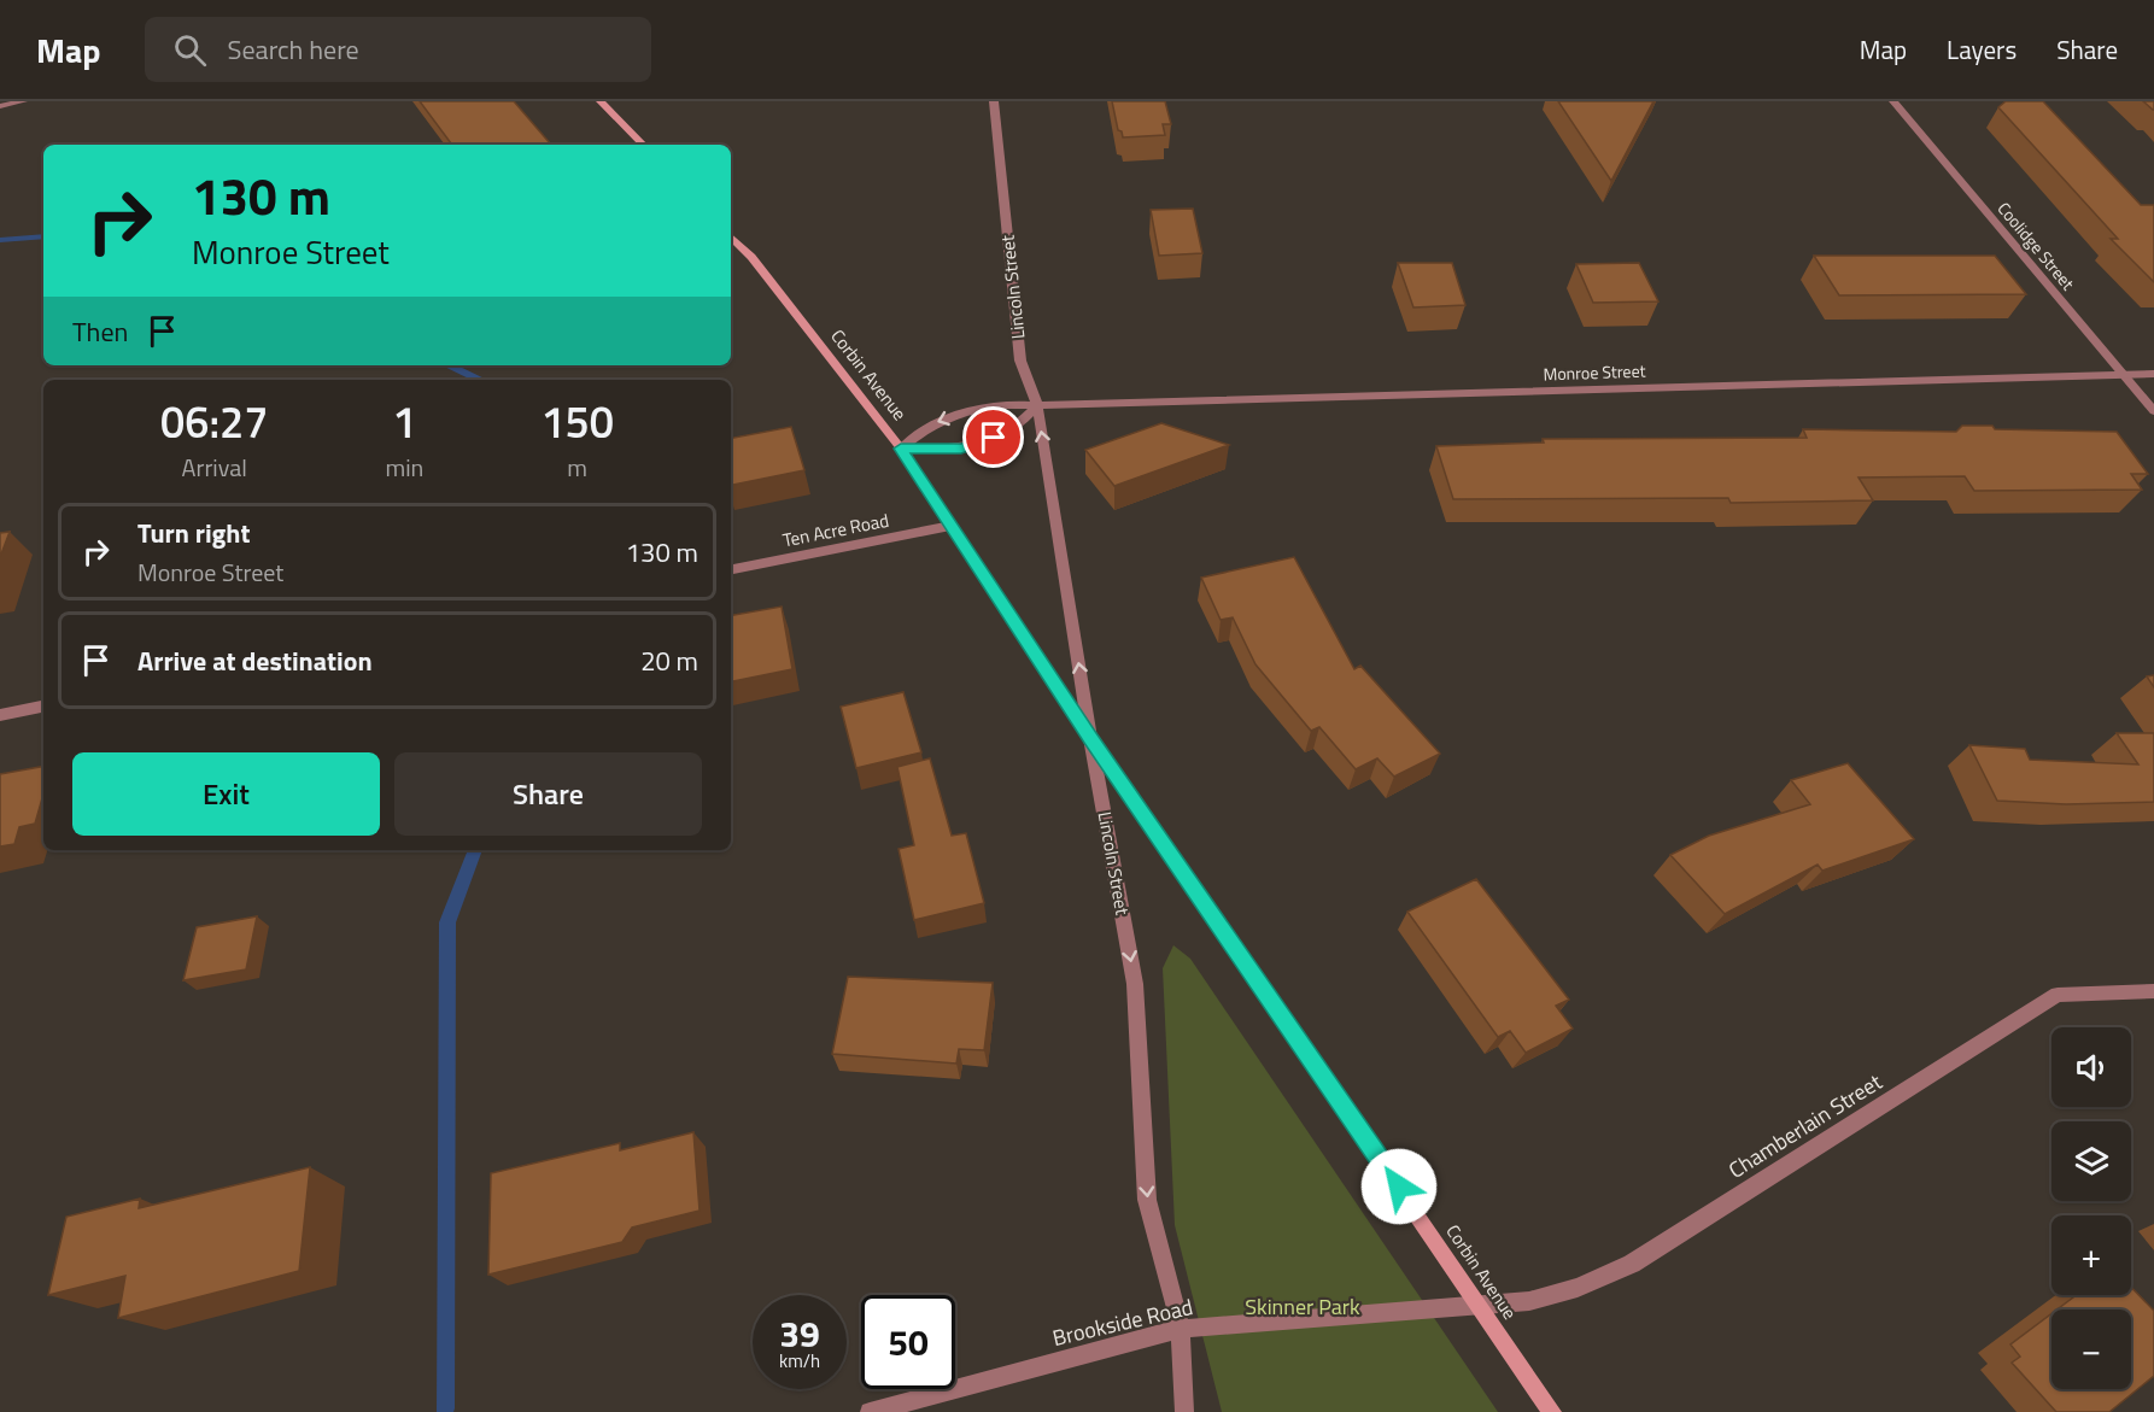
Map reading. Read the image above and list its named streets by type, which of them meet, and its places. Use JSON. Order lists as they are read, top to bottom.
{
  "streets": {
    "main road": ["Corbin Avenue"],
    "street": [
      "Coolidge Street",
      "Lincoln Street",
      "Monroe Street",
      "Ten Acre Road",
      "Chamberlain Street",
      "Brookside Road"
    ]
  },
  "crossings": [
    ["Coolidge Street", "Monroe Street"],
    ["Lincoln Street", "Monroe Street"],
    ["Lincoln Street", "Corbin Avenue"],
    ["Lincoln Street", "Brookside Road"],
    ["Monroe Street", "Corbin Avenue"],
    ["Corbin Avenue", "Ten Acre Road"],
    ["Corbin Avenue", "Chamberlain Street"],
    ["Corbin Avenue", "Brookside Road"],
    ["Chamberlain Street", "Brookside Road"]
  ],
  "parks": ["Skinner Park"],
  "page": {
    "header": "Map",
    "search": "Search here",
    "nav": ["Map", "Layers", "Share"],
    "turn": ["130 m", "Monroe Street"],
    "then": "Then",
    "eta": [
      "06:27",
      "Arrival",
      "1",
      "min",
      "150",
      "m"
    ],
    "list": [
      {
        "name": "Turn right",
        "note": "Monroe Street",
        "value": "130 m"
      },
      {
        "name": "Arrive at destination",
        "value": "20 m"
      }
    ],
    "buttons": ["Exit", "Share"],
    "map_buttons": ["+", "−"],
    "speed": "39 km/h",
    "limit": "50"
  }
}
